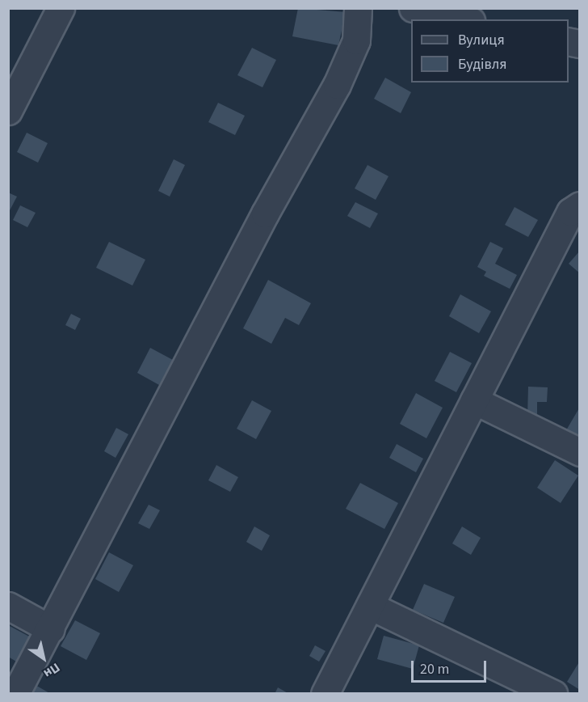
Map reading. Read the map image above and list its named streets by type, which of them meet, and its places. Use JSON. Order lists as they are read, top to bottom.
{
  "legend": ["Вулиця", "Будівля"],
  "scale_bar": "20 m",
  "north": "bottom right"
}
